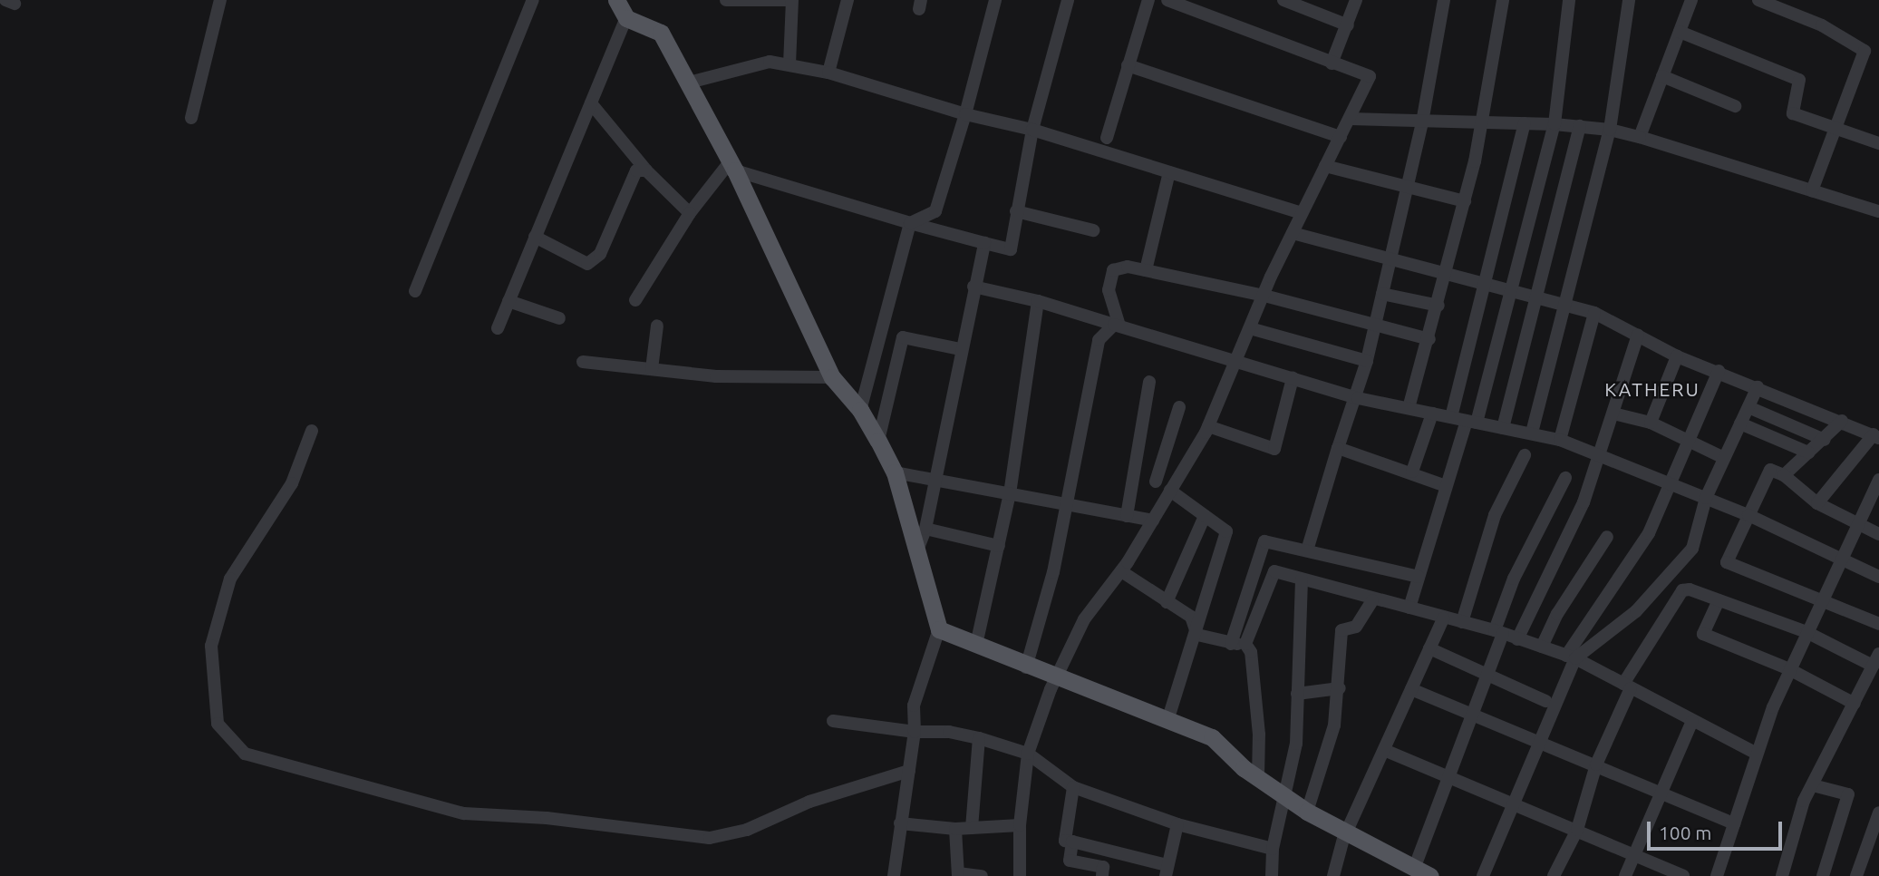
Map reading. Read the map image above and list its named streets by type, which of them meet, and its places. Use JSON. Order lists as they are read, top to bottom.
{
  "districts": ["KATHERU"],
  "scale_bar": "100 m"
}
